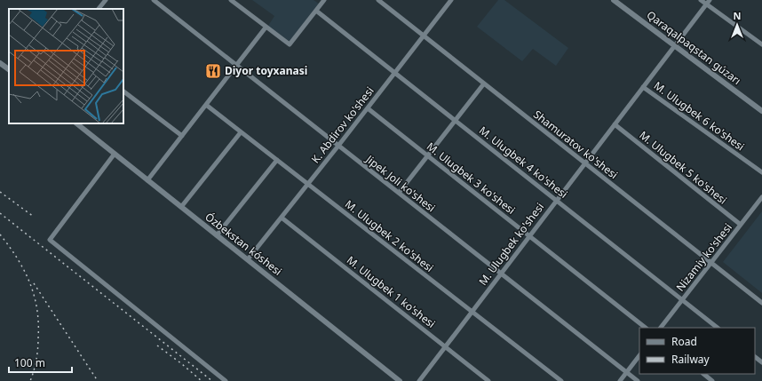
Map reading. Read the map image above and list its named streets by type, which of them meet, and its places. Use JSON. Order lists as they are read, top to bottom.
{
  "streets": {
    "street": [
      "Qaraqalpaqstan gúzarı",
      "M. Ulugbek 6 ko'shesi",
      "K. Abdirov ko'shesi",
      "Shamuratov ko'shesi",
      "M. Ulugbek 4 ko'shesi",
      "M. Ulugbek 5 ko'shesi",
      "M. Ulugbek 3 ko'shesi",
      "Jipek Joli ko'shesi",
      "M. Ulugbek 2 ko'shesi",
      "Ózbekstan kóshesi",
      "M. Ulugbek ko'shesi",
      "Nizamiy ko'shesi",
      "M. Ulugbek 1 ko'shesi"
    ]
  },
  "crossings": [
    ["Qaraqalpaqstan gúzarı", "M. Ulugbek ko'shesi"],
    ["M. Ulugbek 6 ko'shesi", "M. Ulugbek ko'shesi"],
    ["K. Abdirov ko'shesi", "Shamuratov ko'shesi"],
    ["K. Abdirov ko'shesi", "M. Ulugbek 4 ko'shesi"],
    ["K. Abdirov ko'shesi", "M. Ulugbek 3 ko'shesi"],
    ["K. Abdirov ko'shesi", "Jipek Joli ko'shesi"],
    ["K. Abdirov ko'shesi", "M. Ulugbek 2 ko'shesi"],
    ["K. Abdirov ko'shesi", "Ózbekstan kóshesi"],
    ["K. Abdirov ko'shesi", "M. Ulugbek 1 ko'shesi"],
    ["Shamuratov ko'shesi", "M. Ulugbek ko'shesi"],
    ["Shamuratov ko'shesi", "Nizamiy ko'shesi"],
    ["M. Ulugbek 4 ko'shesi", "M. Ulugbek ko'shesi"],
    ["M. Ulugbek 4 ko'shesi", "Nizamiy ko'shesi"],
    ["M. Ulugbek 5 ko'shesi", "M. Ulugbek ko'shesi"],
    ["M. Ulugbek 5 ko'shesi", "Nizamiy ko'shesi"],
    ["M. Ulugbek 3 ko'shesi", "M. Ulugbek ko'shesi"],
    ["Jipek Joli ko'shesi", "M. Ulugbek ko'shesi"],
    ["M. Ulugbek 2 ko'shesi", "M. Ulugbek ko'shesi"],
    ["M. Ulugbek ko'shesi", "M. Ulugbek 1 ko'shesi"]
  ],
  "places": {
    "restaurant": ["Diyor toyxanasi"]
  },
  "legend": ["Road", "Railway"],
  "scale_bar": "100 m",
  "north": "top"
}
